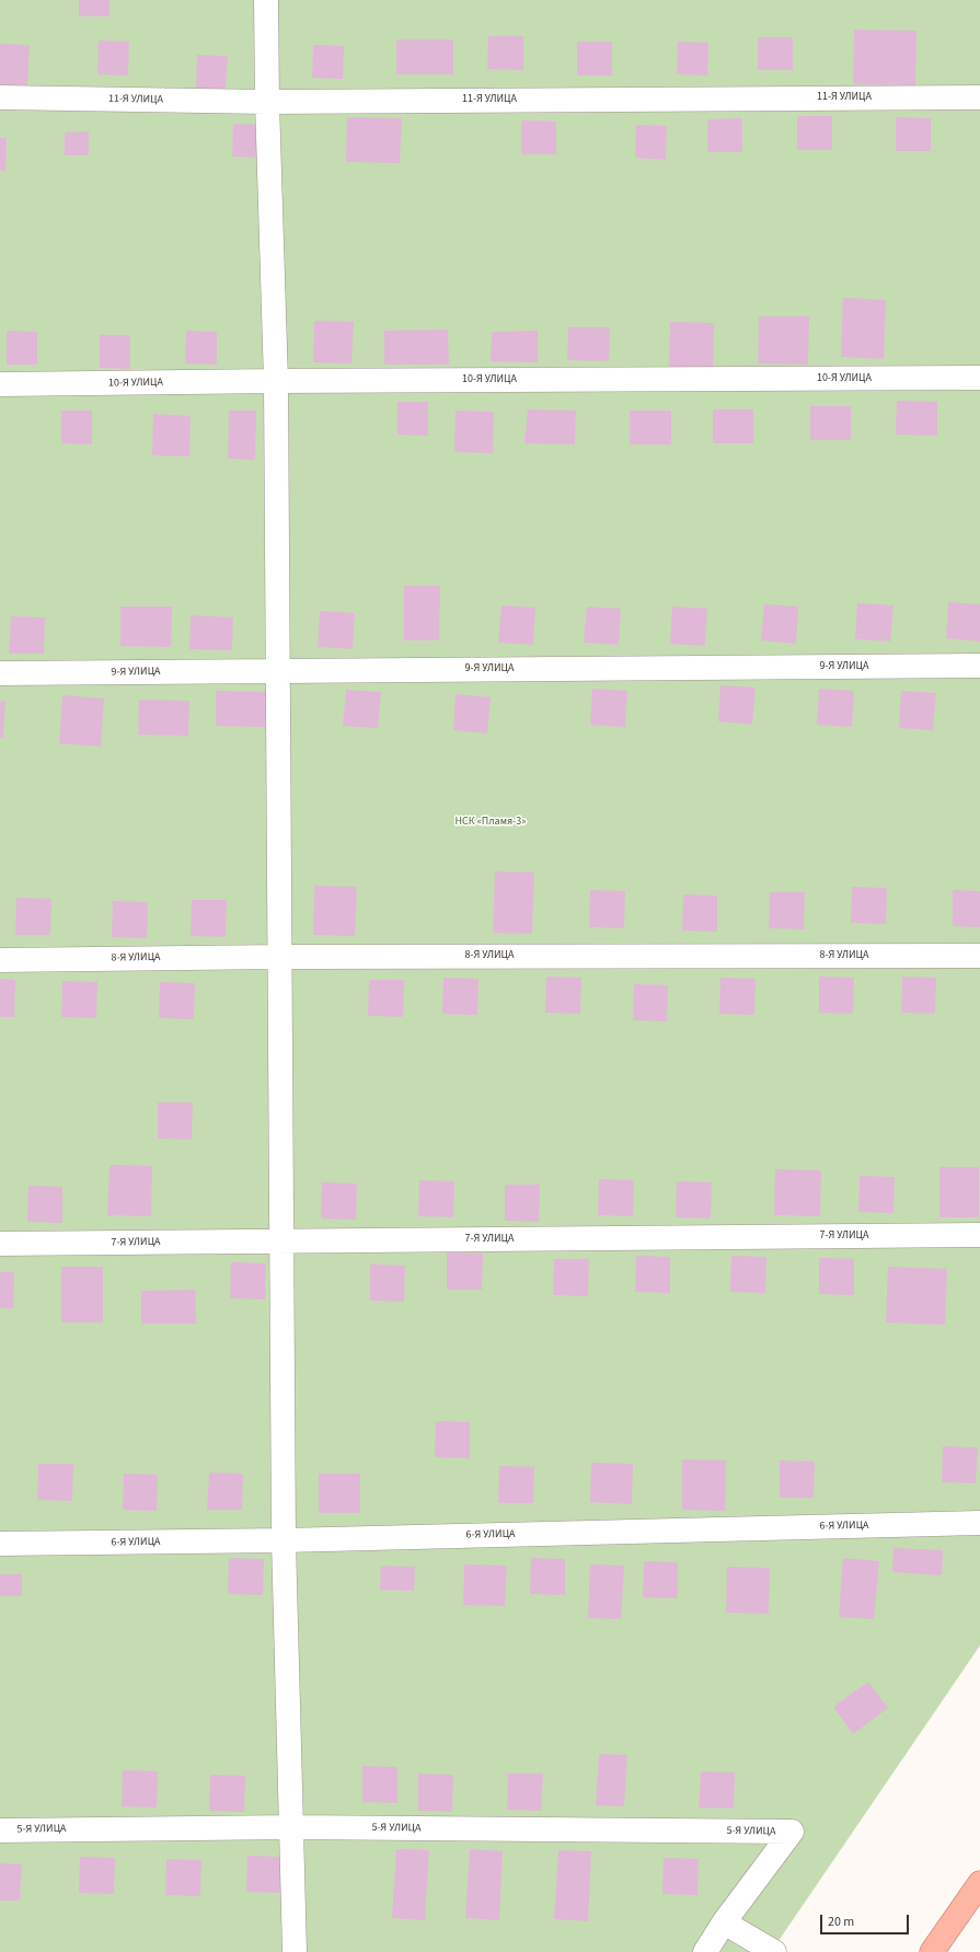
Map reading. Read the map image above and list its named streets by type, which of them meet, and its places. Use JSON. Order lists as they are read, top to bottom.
{
  "streets": {
    "street": [
      "11-Я УЛИЦА",
      "10-Я УЛИЦА",
      "9-Я УЛИЦА",
      "8-Я УЛИЦА",
      "7-Я УЛИЦА",
      "6-Я УЛИЦА",
      "5-Я УЛИЦА"
    ]
  },
  "parks": ["НСК «Пламя-3»"],
  "scale_bar": "20 m"
}
